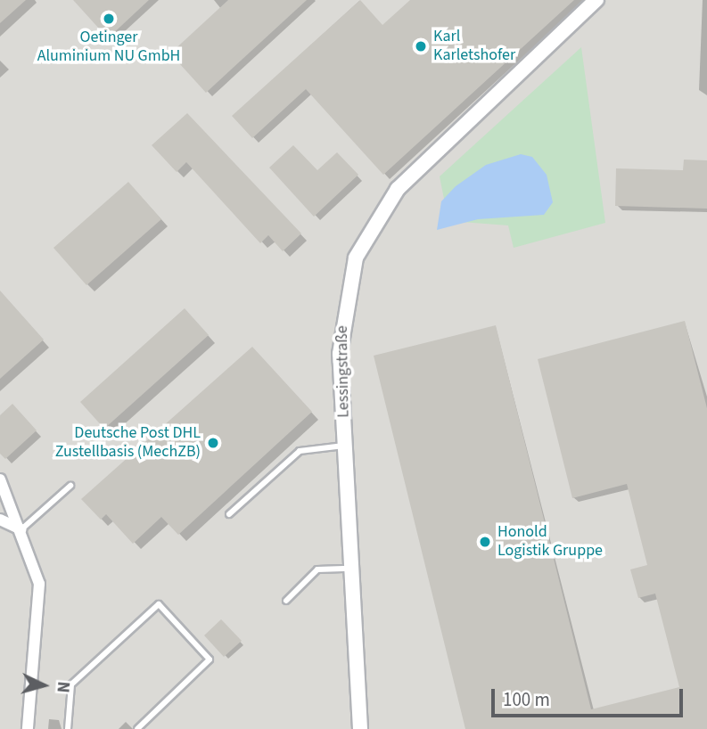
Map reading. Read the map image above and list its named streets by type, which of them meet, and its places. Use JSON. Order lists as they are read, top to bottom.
{
  "streets": {
    "street": ["Lessingstraße"]
  },
  "places": [
    "Oetinger Aluminium NU GmbH",
    "Karl Karletshofer",
    "Deutsche Post DHL Zustellbasis (MechZB)",
    "Honold Logistik Gruppe"
  ],
  "scale_bar": "100 m",
  "north": "right"
}
